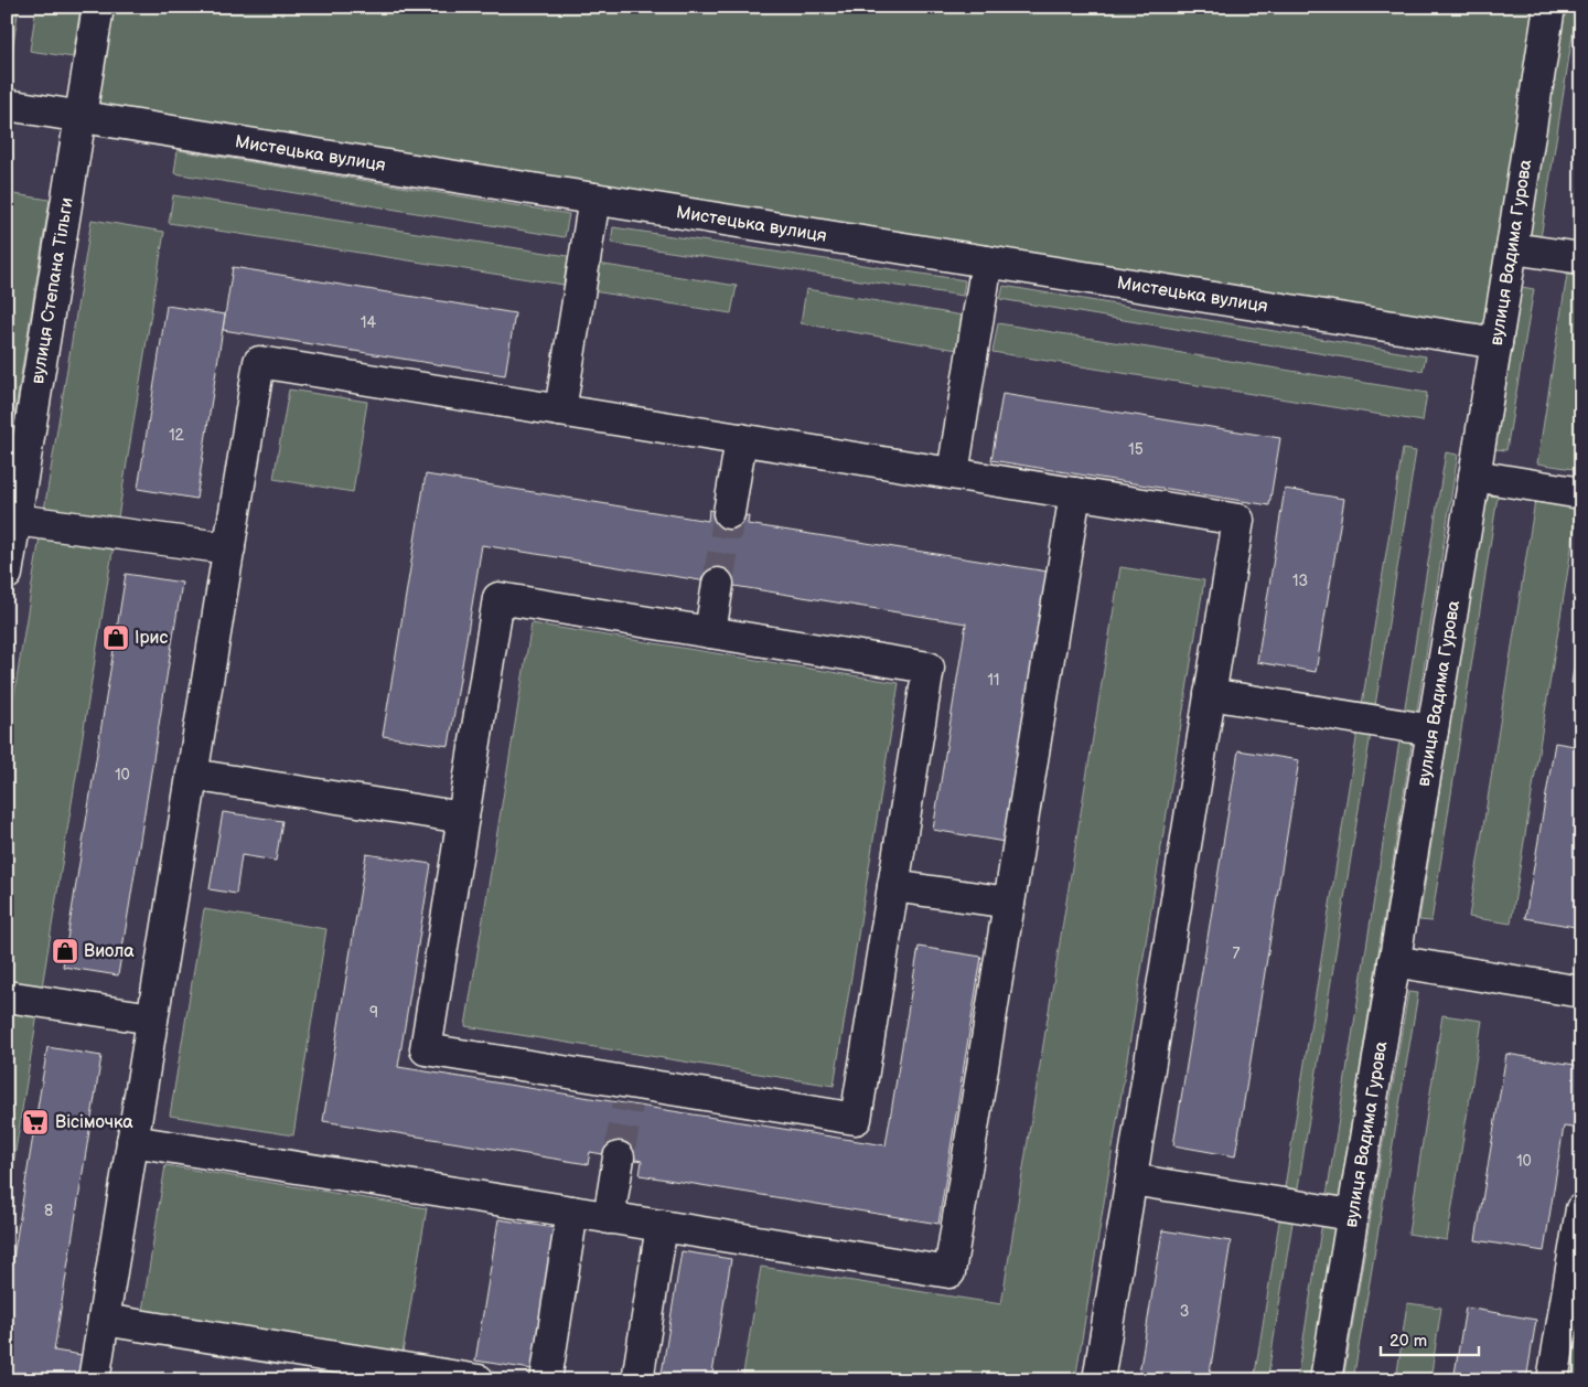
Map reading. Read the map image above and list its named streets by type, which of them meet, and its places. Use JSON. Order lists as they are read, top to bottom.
{
  "streets": {
    "street": ["Мистецька вулиця", "вулиця Вадима Гурова", "вулиця Степана Тільги"]
  },
  "crossings": [
    ["Мистецька вулиця", "вулиця Вадима Гурова"],
    ["Мистецька вулиця", "вулиця Степана Тільги"]
  ],
  "places": {
    "shop": ["Ірис", "Виола"],
    "supermarket": ["Вісімочка"]
  },
  "house_numbers": [
    "14",
    "12",
    "15",
    "13",
    "11",
    "10",
    "7",
    "9",
    "10",
    "8",
    "3"
  ],
  "scale_bar": "20 m"
}
